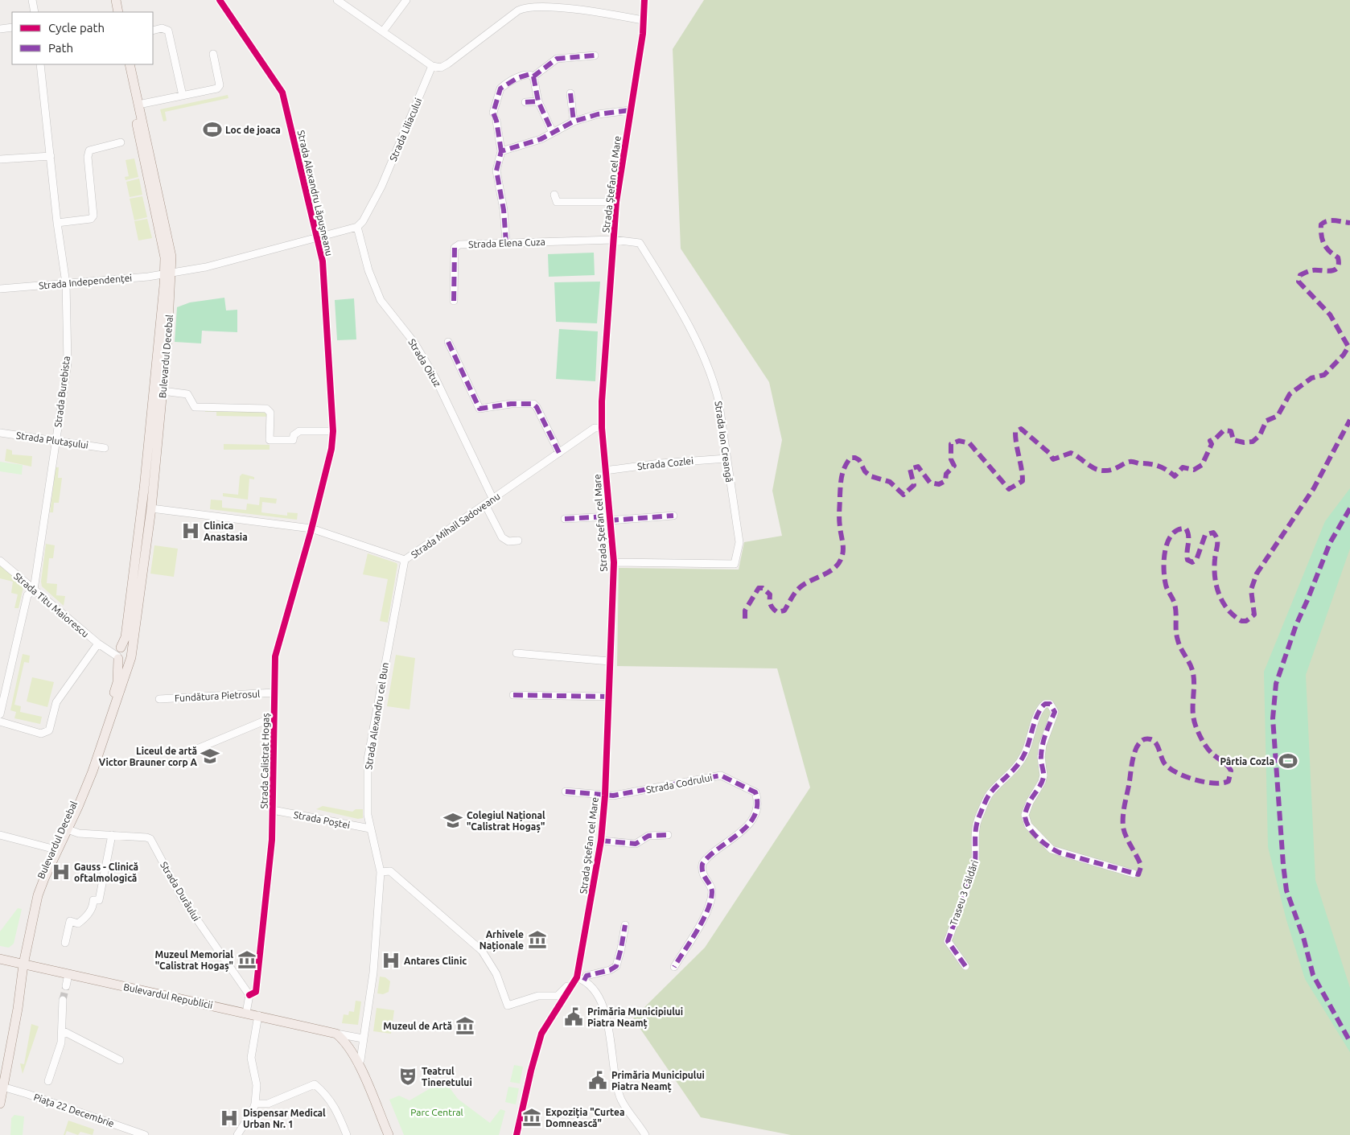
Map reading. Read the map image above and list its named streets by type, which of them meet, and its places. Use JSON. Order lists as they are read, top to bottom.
{
  "streets": {
    "main road": ["Bulevardul Decebal", "Bulevardul Republicii"],
    "street": [
      "Strada Liliacului",
      "Strada Ștefan cel Mare",
      "Strada Alexandru Lăpușneanu",
      "Strada Elena Cuza",
      "Strada Independenței",
      "Strada Oituz",
      "Strada Burebista",
      "Strada Plutașului",
      "Strada Ion Creangă",
      "Strada Cozlei",
      "Strada Mihail Sadoveanu",
      "Strada Titu Maiorescu",
      "Fundătura Pietrosul",
      "Strada Alexandru cel Bun",
      "Strada Calistrat Hogaș",
      "Strada Codrului",
      "Strada Poștei",
      "Strada Durăului",
      "Traseu 3 Căldări",
      "Piața 22 Decembrie"
    ]
  },
  "crossings": [
    ["Strada Liliacului", "Strada Oituz"],
    ["Strada Ștefan cel Mare", "Strada Elena Cuza"],
    ["Strada Ștefan cel Mare", "Strada Ion Creangă"],
    ["Strada Ștefan cel Mare", "Strada Cozlei"],
    ["Strada Ștefan cel Mare", "Strada Mihail Sadoveanu"],
    ["Strada Ștefan cel Mare", "Strada Codrului"],
    ["Strada Alexandru Lăpușneanu", "Strada Mihail Sadoveanu"],
    ["Strada Alexandru Lăpușneanu", "Strada Calistrat Hogaș"],
    ["Strada Elena Cuza", "Strada Ion Creangă"],
    ["Strada Independenței", "Bulevardul Decebal"],
    ["Strada Independenței", "Strada Burebista"],
    ["Bulevardul Decebal", "Strada Mihail Sadoveanu"],
    ["Bulevardul Decebal", "Strada Titu Maiorescu"],
    ["Bulevardul Decebal", "Strada Durăului"],
    ["Bulevardul Decebal", "Bulevardul Republicii"],
    ["Bulevardul Decebal", "Piața 22 Decembrie"],
    ["Strada Oituz", "Strada Mihail Sadoveanu"],
    ["Strada Burebista", "Strada Plutașului"],
    ["Strada Burebista", "Strada Titu Maiorescu"],
    ["Strada Ion Creangă", "Strada Cozlei"],
    ["Strada Mihail Sadoveanu", "Strada Alexandru cel Bun"],
    ["Strada Mihail Sadoveanu", "Strada Calistrat Hogaș"],
    ["Fundătura Pietrosul", "Strada Calistrat Hogaș"],
    ["Strada Alexandru cel Bun", "Strada Poștei"],
    ["Strada Calistrat Hogaș", "Strada Poștei"],
    ["Strada Calistrat Hogaș", "Strada Durăului"]
  ],
  "parks": ["Parc Central"],
  "places": {
    "sports": ["Loc de joaca", "Pârtia Cozla"],
    "hospital": [
      "Clinica Anastasia",
      "Gauss - Clinică oftalmologică",
      "Antares Clinic",
      "Dispensar Medical Urban Nr. 1"
    ],
    "school or university": ["Liceul de artă Victor Brauner corp A", "Colegiul Național \"Calistrat Hogaș\""],
    "museum": [
      "Arhivele Naționale",
      "Muzeul Memorial \"Calistrat Hogaș\"",
      "Muzeul de Artă",
      "Expoziția \"Curtea Domnească\""
    ],
    "public building": ["Primăria Municipiului Piatra Neamț", "Primăria Municipului Piatra Neamț"],
    "theatre": ["Teatrul Tineretului"]
  },
  "legend": ["Cycle path", "Path"]
}
